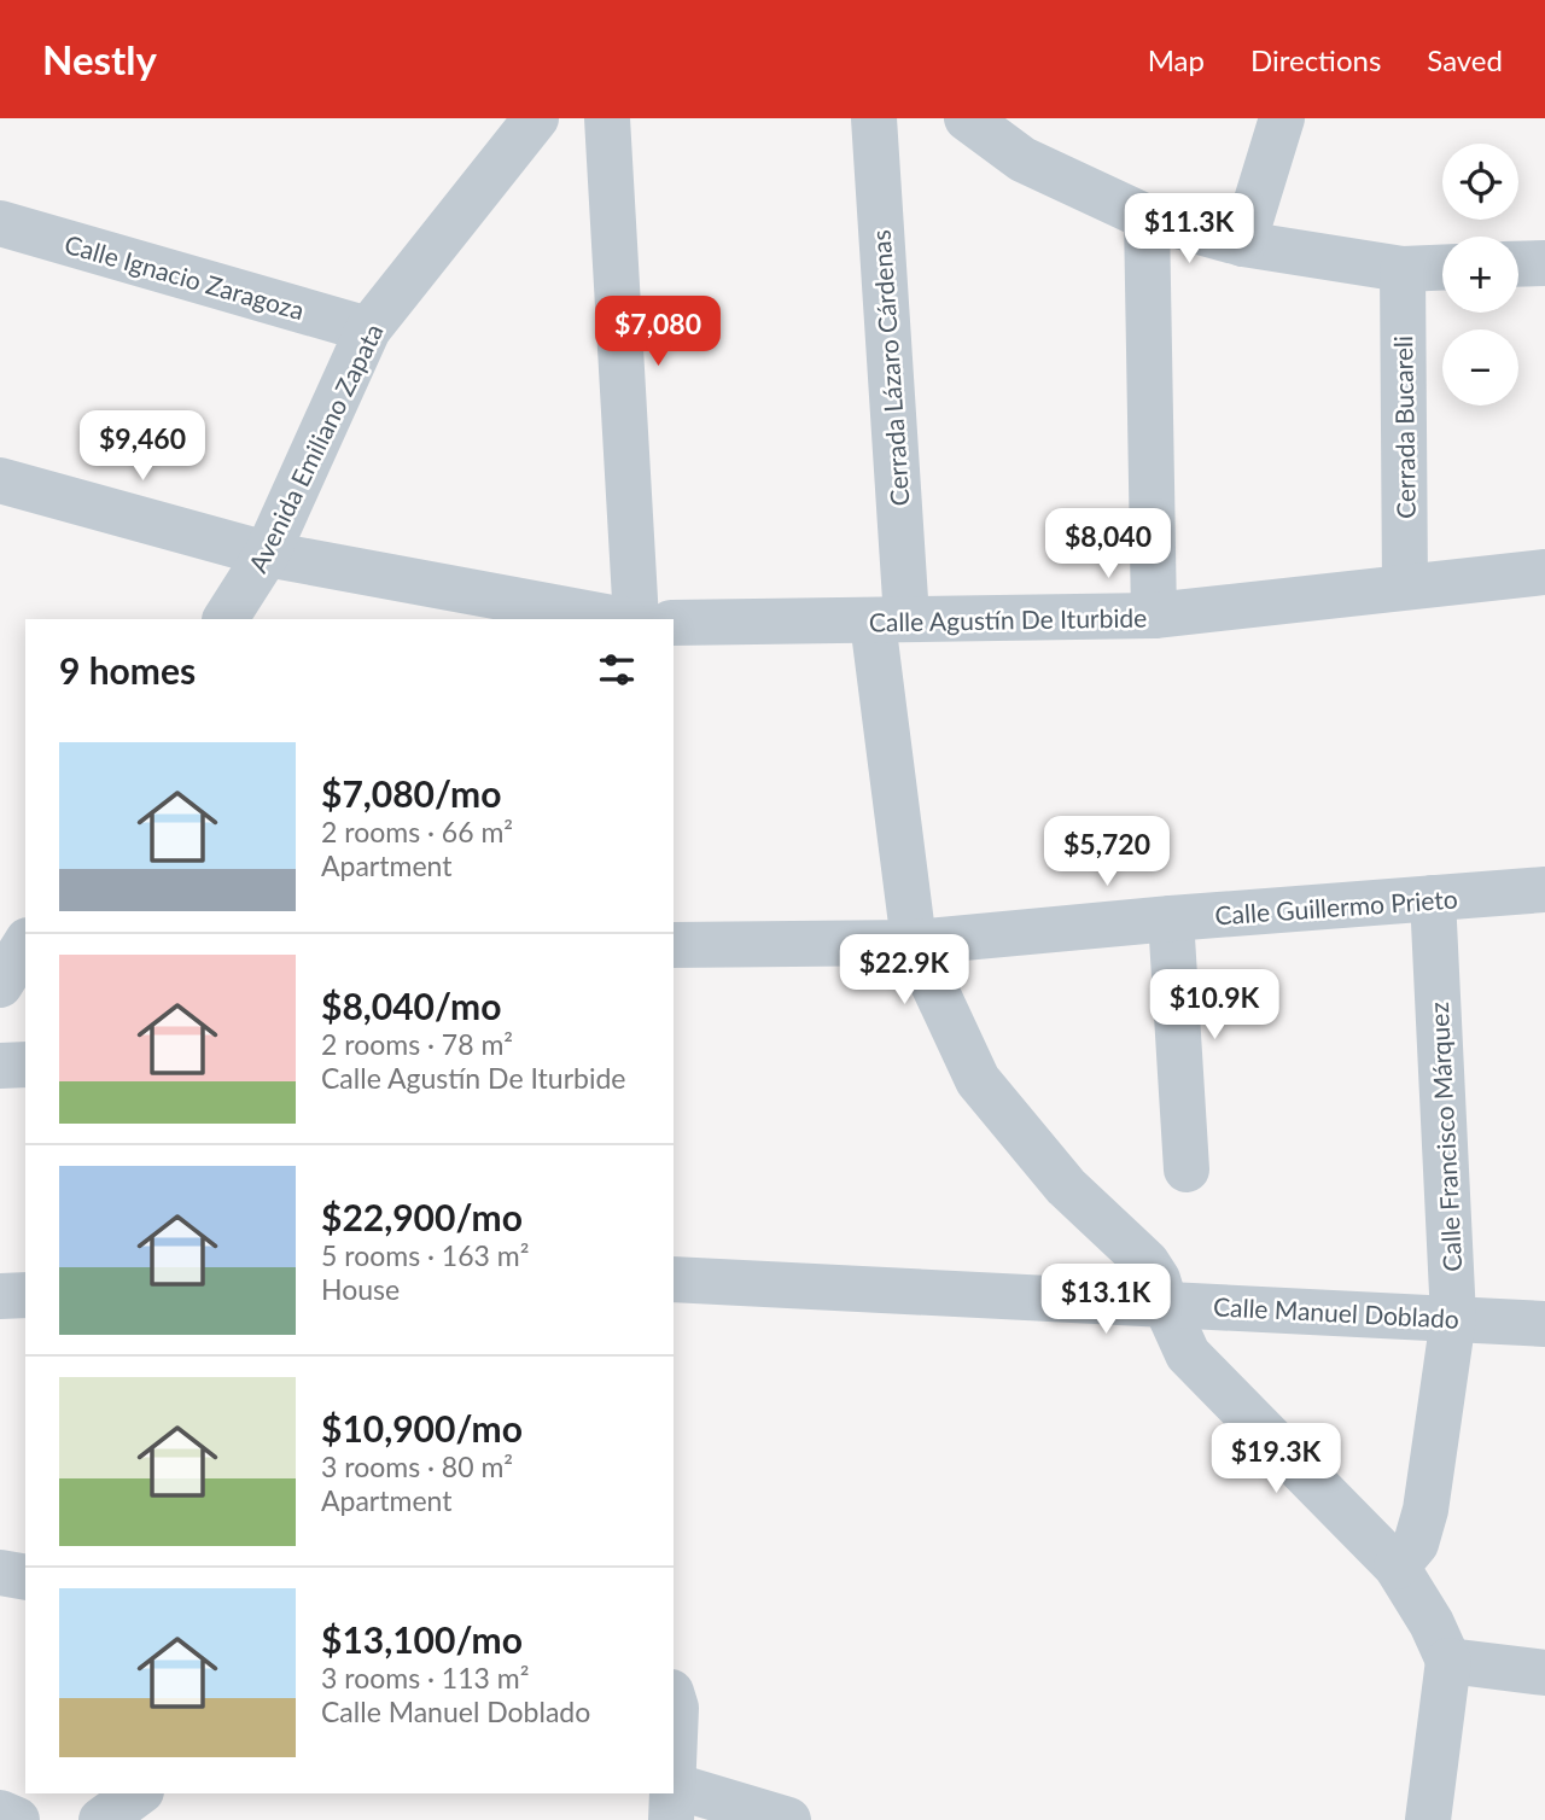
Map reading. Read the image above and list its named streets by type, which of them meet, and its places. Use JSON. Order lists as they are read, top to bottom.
{
  "streets": {
    "street": [
      "Calle Ignacio Zaragoza",
      "Cerrada Lázaro Cárdenas",
      "Cerrada Bucareli",
      "Avenida Emiliano Zapata",
      "Calle Agustín De Iturbide",
      "Calle Guillermo Prieto",
      "Calle Francisco Márquez",
      "Calle Manuel Doblado"
    ]
  },
  "crossings": [
    ["Calle Ignacio Zaragoza", "Avenida Emiliano Zapata"],
    ["Cerrada Lázaro Cárdenas", "Calle Agustín De Iturbide"],
    ["Cerrada Lázaro Cárdenas", "Calle Guillermo Prieto"],
    ["Cerrada Lázaro Cárdenas", "Calle Francisco Márquez"],
    ["Cerrada Lázaro Cárdenas", "Calle Manuel Doblado"],
    ["Cerrada Bucareli", "Calle Agustín De Iturbide"],
    ["Calle Guillermo Prieto", "Calle Francisco Márquez"],
    ["Calle Francisco Márquez", "Calle Manuel Doblado"]
  ],
  "page": {
    "header": "Nestly",
    "nav": ["Map", "Directions", "Saved"],
    "map_buttons": ["+", "−"],
    "price": [
      "$11.3K",
      "$7,080",
      "$9,460",
      "$8,040",
      "$5,720",
      "$22.9K",
      "$10.9K",
      "$13.1K",
      "$19.3K"
    ],
    "heading": "9 homes",
    "list": [
      {
        "name": "$7,080/mo",
        "note": "2 rooms · 66 m² · Apartment"
      },
      {
        "name": "$8,040/mo",
        "note": "2 rooms · 78 m² · Calle Agustín De Iturbide"
      },
      {
        "name": "$22,900/mo",
        "note": "5 rooms · 163 m² · House"
      },
      {
        "name": "$10,900/mo",
        "note": "3 rooms · 80 m² · Apartment"
      },
      {
        "name": "$13,100/mo",
        "note": "3 rooms · 113 m² · Calle Manuel Doblado"
      }
    ]
  }
}
